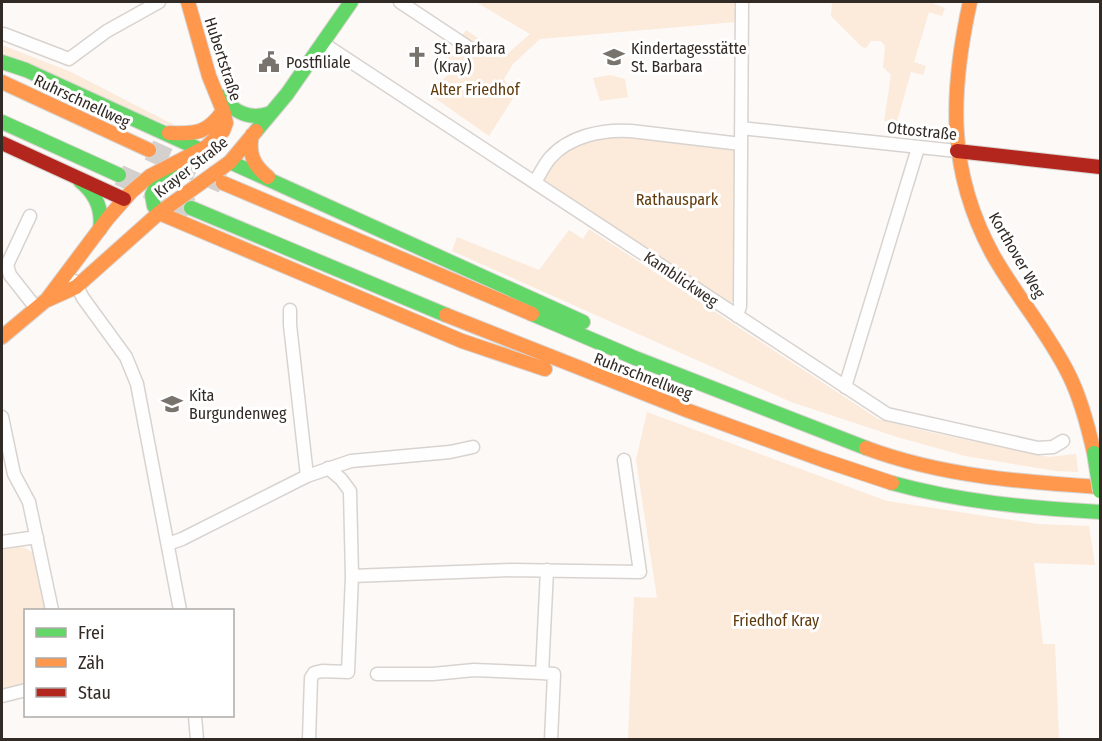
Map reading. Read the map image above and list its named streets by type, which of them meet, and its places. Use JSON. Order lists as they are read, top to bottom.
{
  "streets": {
    "main road": [
      "Hubertstraße",
      "Ruhrschnellweg",
      "Ottostraße",
      "Krayer Straße",
      "Korthover Weg"
    ],
    "street": ["Kamblickweg"]
  },
  "crossings": [
    ["Hubertstraße", "Krayer Straße"],
    ["Ruhrschnellweg", "Korthover Weg"],
    ["Ottostraße", "Korthover Weg"],
    ["Krayer Straße", "Kamblickweg"]
  ],
  "parks": ["Alter Friedhof", "Rathauspark", "Friedhof Kray"],
  "places": {
    "church": ["St. Barbara (Kray)"],
    "school or university": ["Kindertagesstätte St. Barbara", "Kita Burgundenweg"],
    "public building": ["Postfiliale"]
  },
  "legend": ["Frei", "Zäh", "Stau"]
}
